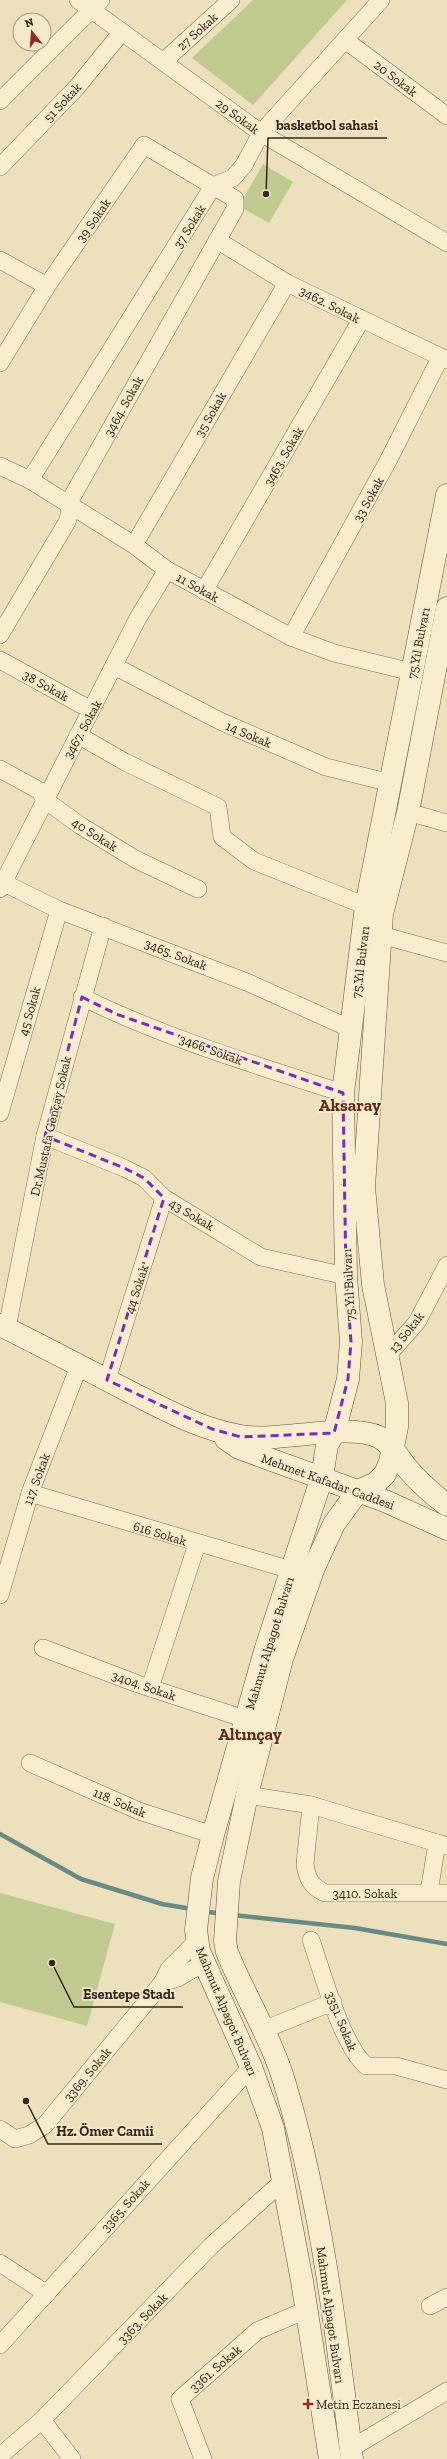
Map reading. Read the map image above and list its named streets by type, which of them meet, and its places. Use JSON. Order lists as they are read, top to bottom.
{
  "streets": {
    "main road": ["75.Yıl Bulvarı", "Mehmet Kafadar Caddesi", "Mahmut Alpagot Bulvarı"],
    "street": [
      "27 Sokak",
      "20 Sokak",
      "51 Sokak",
      "29 Sokak",
      "39 Sokak",
      "37 Sokak",
      "3462. Sokak",
      "3464. Sokak",
      "35 Sokak",
      "3463. Sokak",
      "33 Sokak",
      "11 Sokak",
      "38 Sokak",
      "3467. Sokak",
      "14 Sokak",
      "40 Sokak",
      "3465. Sokak",
      "45 Sokak",
      "3466. Sokak",
      "Dr.Mustafa Gençay Sokak",
      "43 Sokak",
      "44 Sokak",
      "13 Sokak",
      "117. Sokak",
      "616 Sokak",
      "3404. Sokak",
      "118. Sokak",
      "3410. Sokak",
      "3351. Sokak",
      "3369. Sokak",
      "3365. Sokak",
      "3363. Sokak",
      "3361. Sokak"
    ]
  },
  "crossings": [
    ["27 Sokak", "29 Sokak"],
    ["51 Sokak", "29 Sokak"],
    ["39 Sokak", "37 Sokak"],
    ["39 Sokak", "3464. Sokak"],
    ["37 Sokak", "3464. Sokak"],
    ["37 Sokak", "11 Sokak"],
    ["3462. Sokak", "3464. Sokak"],
    ["3462. Sokak", "35 Sokak"],
    ["3462. Sokak", "3463. Sokak"],
    ["3462. Sokak", "33 Sokak"],
    ["3464. Sokak", "11 Sokak"],
    ["35 Sokak", "11 Sokak"],
    ["3463. Sokak", "11 Sokak"],
    ["33 Sokak", "11 Sokak"],
    ["11 Sokak", "75.Yıl Bulvarı"],
    ["11 Sokak", "3467. Sokak"],
    ["75.Yıl Bulvarı", "14 Sokak"],
    ["75.Yıl Bulvarı", "3465. Sokak"],
    ["75.Yıl Bulvarı", "3466. Sokak"],
    ["75.Yıl Bulvarı", "43 Sokak"],
    ["75.Yıl Bulvarı", "13 Sokak"],
    ["75.Yıl Bulvarı", "Mehmet Kafadar Caddesi"],
    ["75.Yıl Bulvarı", "Mahmut Alpagot Bulvarı"],
    ["38 Sokak", "3467. Sokak"],
    ["3467. Sokak", "14 Sokak"],
    ["3467. Sokak", "40 Sokak"],
    ["3467. Sokak", "3465. Sokak"],
    ["3465. Sokak", "45 Sokak"],
    ["3465. Sokak", "Dr.Mustafa Gençay Sokak"],
    ["3466. Sokak", "Dr.Mustafa Gençay Sokak"],
    ["Dr.Mustafa Gençay Sokak", "43 Sokak"],
    ["Dr.Mustafa Gençay Sokak", "Mehmet Kafadar Caddesi"],
    ["43 Sokak", "44 Sokak"],
    ["44 Sokak", "Mehmet Kafadar Caddesi"],
    ["117. Sokak", "Mehmet Kafadar Caddesi"],
    ["117. Sokak", "616 Sokak"],
    ["Mehmet Kafadar Caddesi", "Mahmut Alpagot Bulvarı"],
    ["616 Sokak", "Mahmut Alpagot Bulvarı"],
    ["Mahmut Alpagot Bulvarı", "3404. Sokak"],
    ["Mahmut Alpagot Bulvarı", "118. Sokak"],
    ["Mahmut Alpagot Bulvarı", "3369. Sokak"],
    ["Mahmut Alpagot Bulvarı", "3365. Sokak"],
    ["Mahmut Alpagot Bulvarı", "3363. Sokak"],
    ["Mahmut Alpagot Bulvarı", "3361. Sokak"]
  ],
  "districts": ["Aksaray", "Altınçay"],
  "places": {
    "other": ["basketbol sahasi", "Esentepe Stadı", "Hz. Ömer Camii"],
    "health": ["Metin Eczanesi"]
  },
  "north": "top"
}
